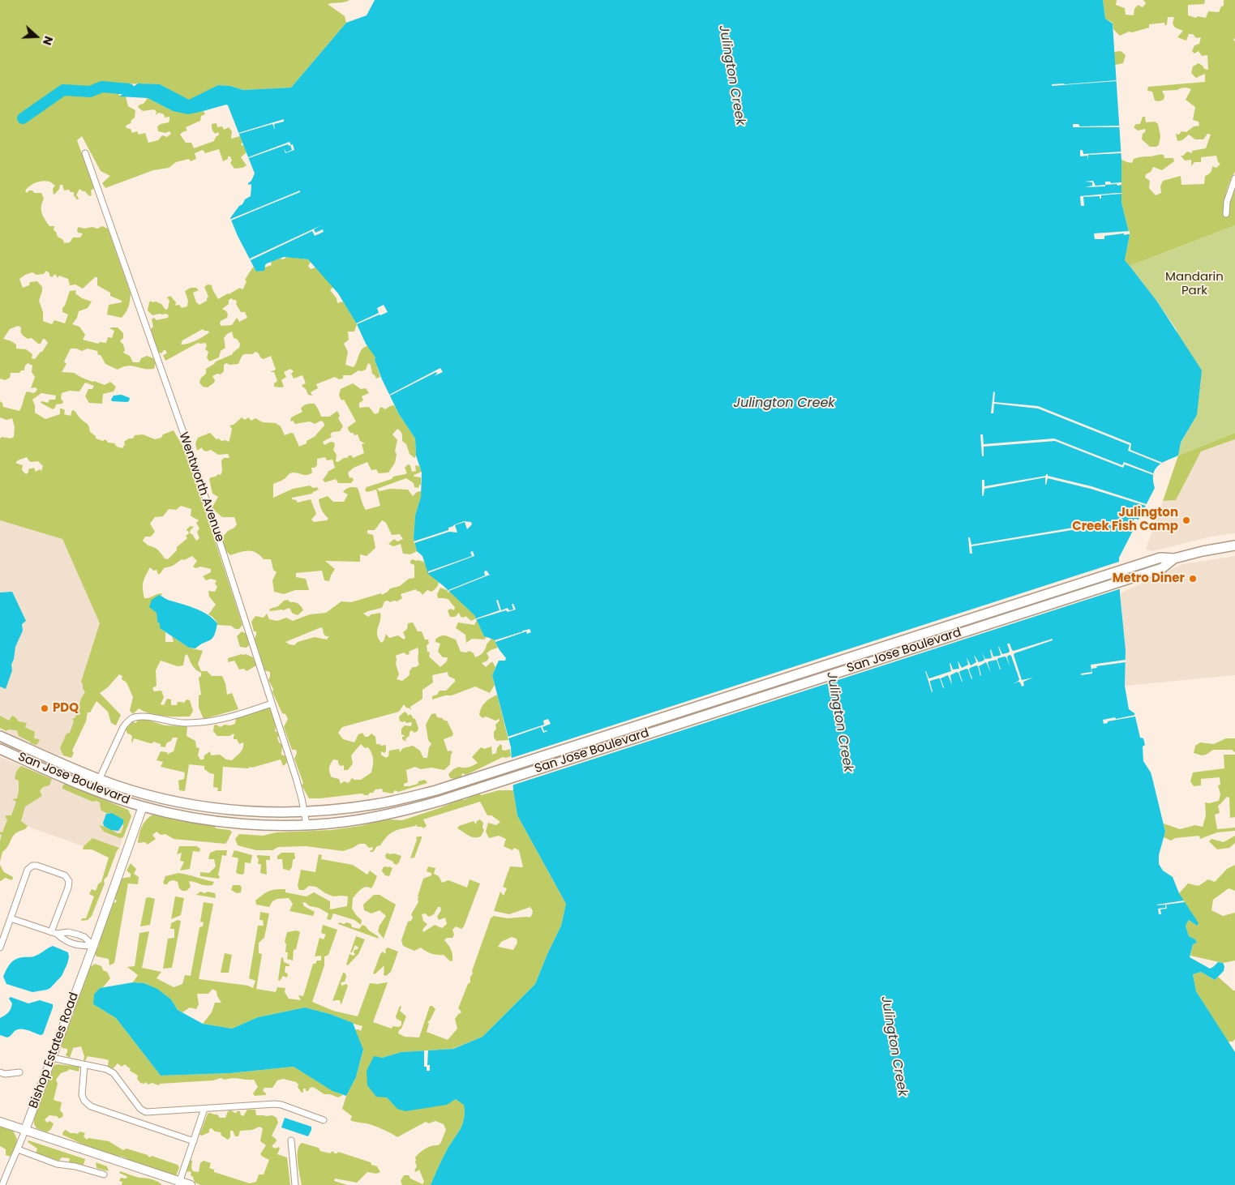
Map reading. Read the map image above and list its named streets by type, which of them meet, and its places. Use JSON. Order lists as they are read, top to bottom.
{
  "streets": {
    "main road": ["San Jose Boulevard"],
    "street": ["Wentworth Avenue", "Bishop Estates Road"]
  },
  "crossings": [
    ["Wentworth Avenue", "San Jose Boulevard"],
    ["San Jose Boulevard", "Bishop Estates Road"]
  ],
  "water": ["Julington Creek"],
  "parks": ["Mandarin Park"],
  "places": ["Julington Creek Fish Camp", "Metro Diner", "PDQ"],
  "north": "right"
}
